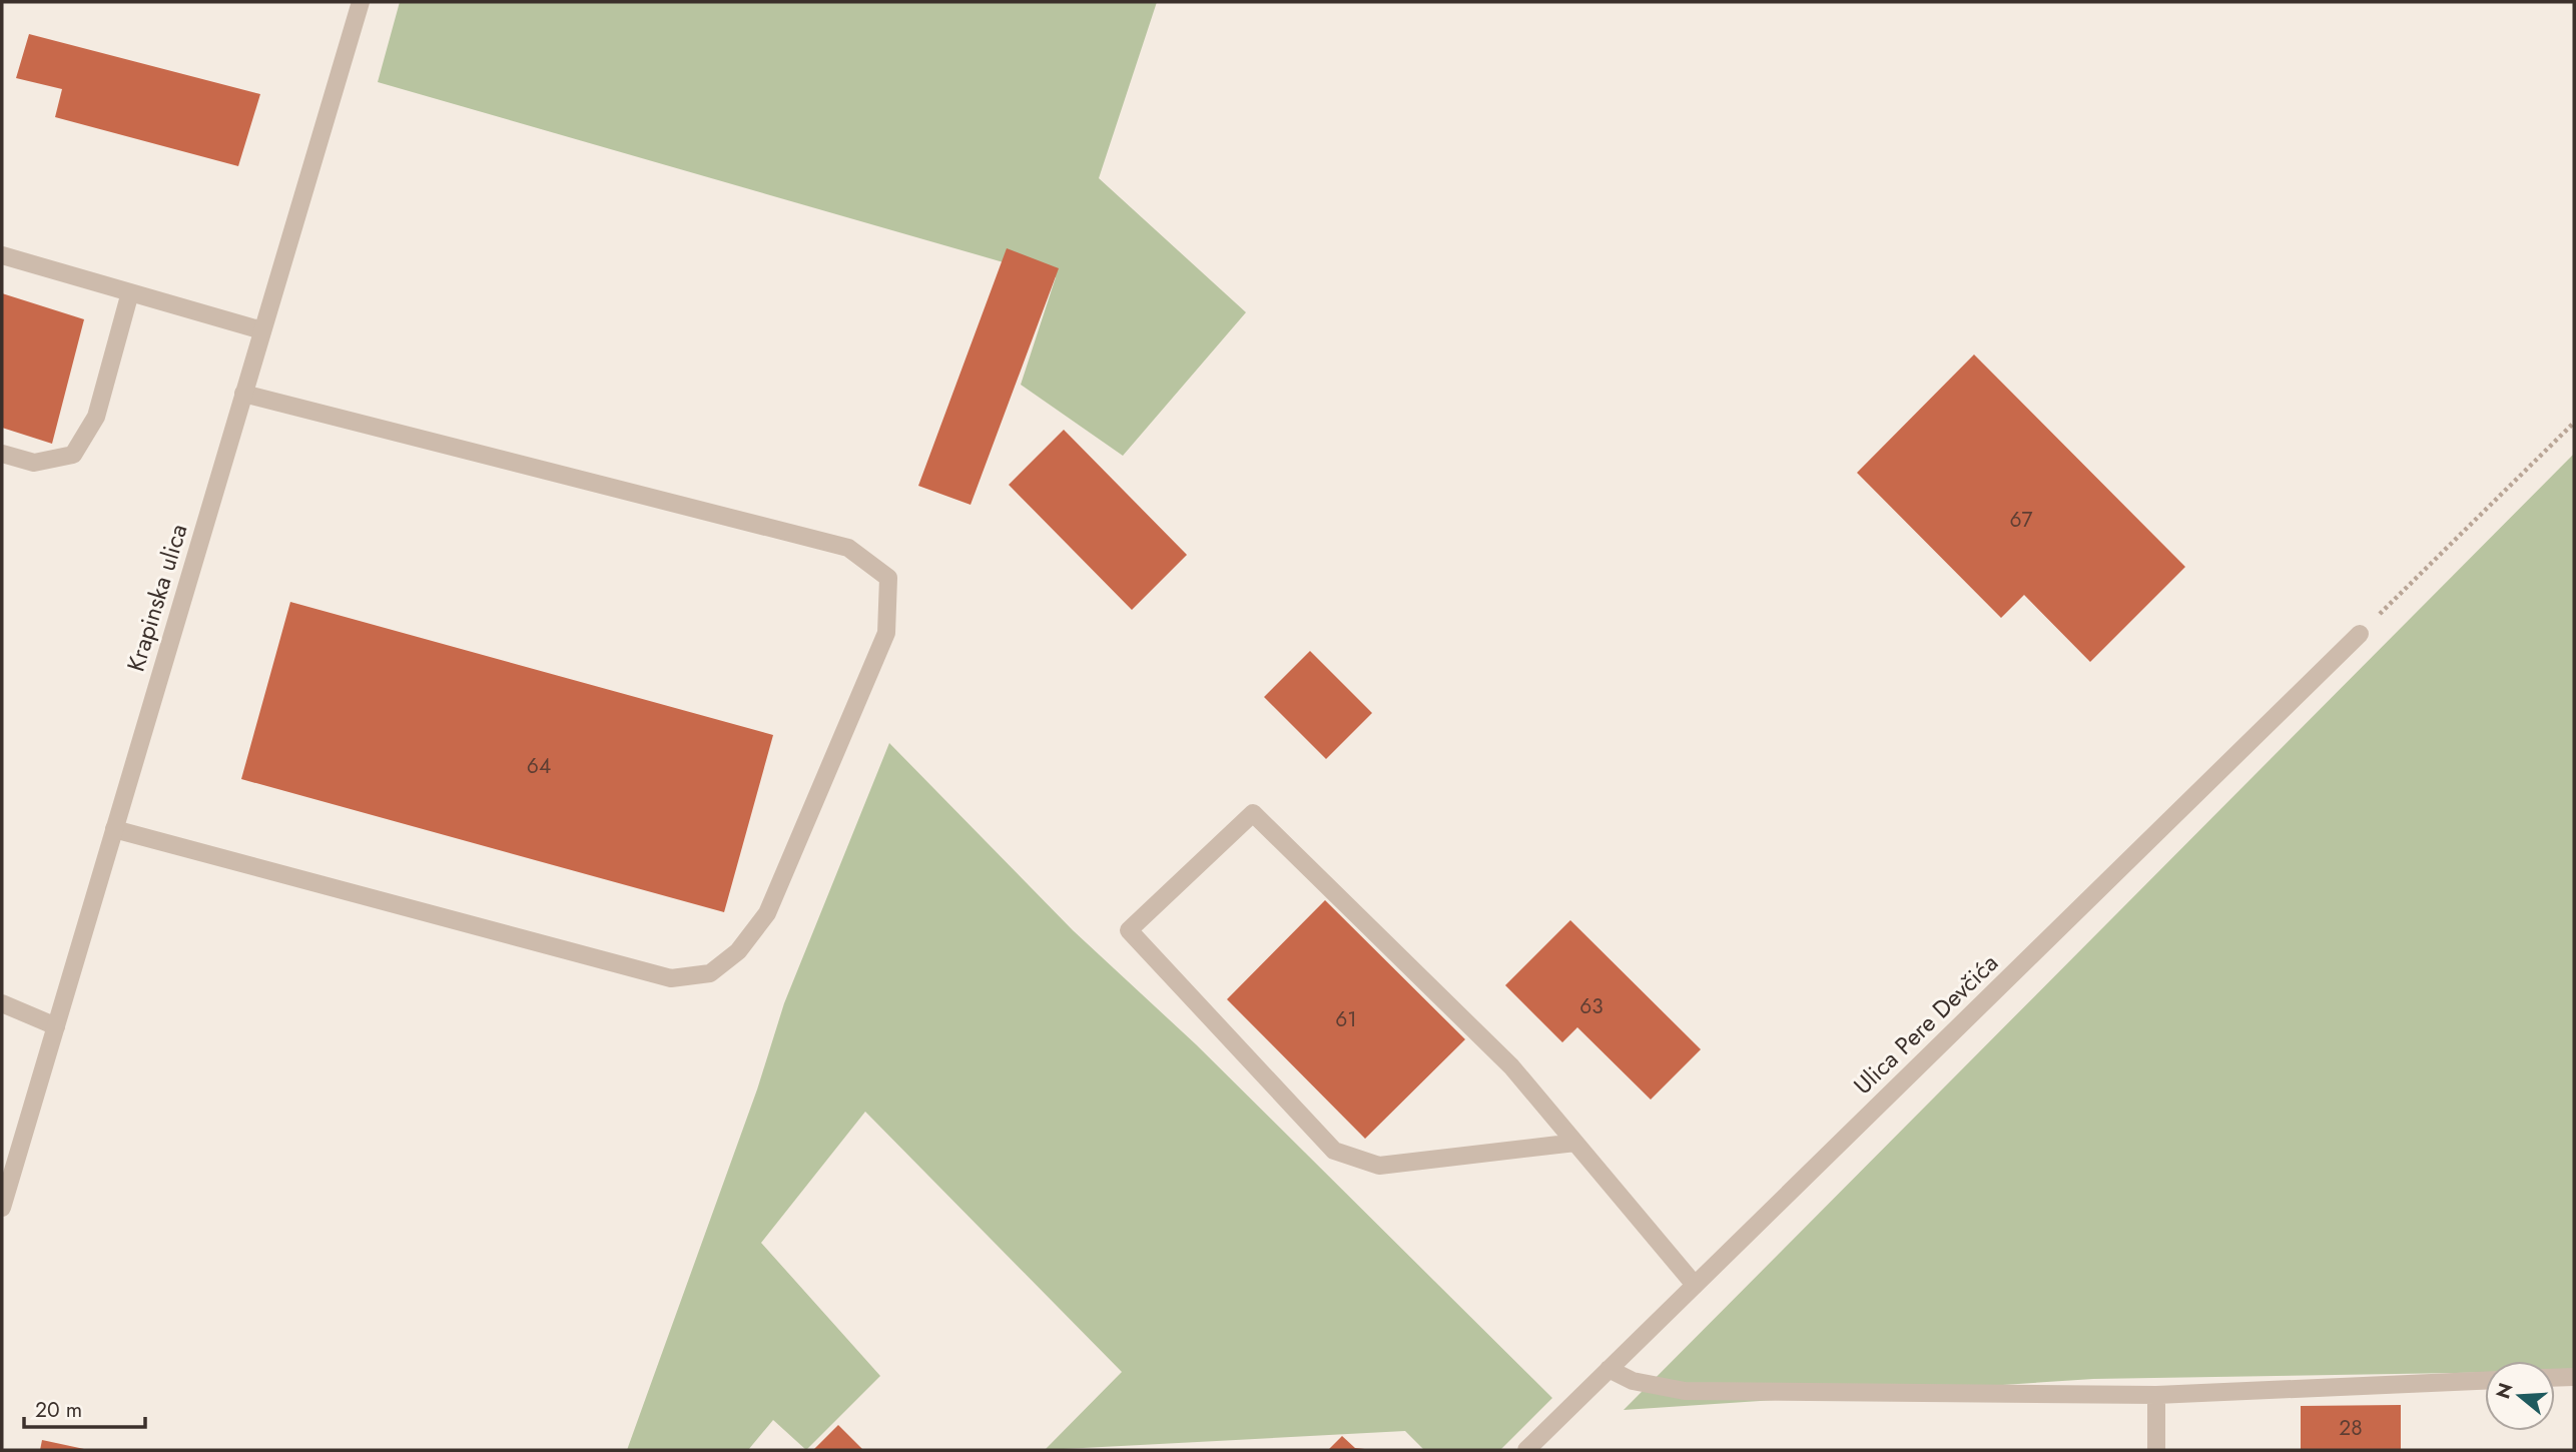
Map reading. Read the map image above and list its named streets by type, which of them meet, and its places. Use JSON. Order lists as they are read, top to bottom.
{
  "streets": {
    "street": ["Krapinska ulica", "Ulica Pere Devčića"]
  },
  "house_numbers": [
    "67",
    "64",
    "63",
    "61",
    "28"
  ],
  "scale_bar": "20 m",
  "north": "left"
}
